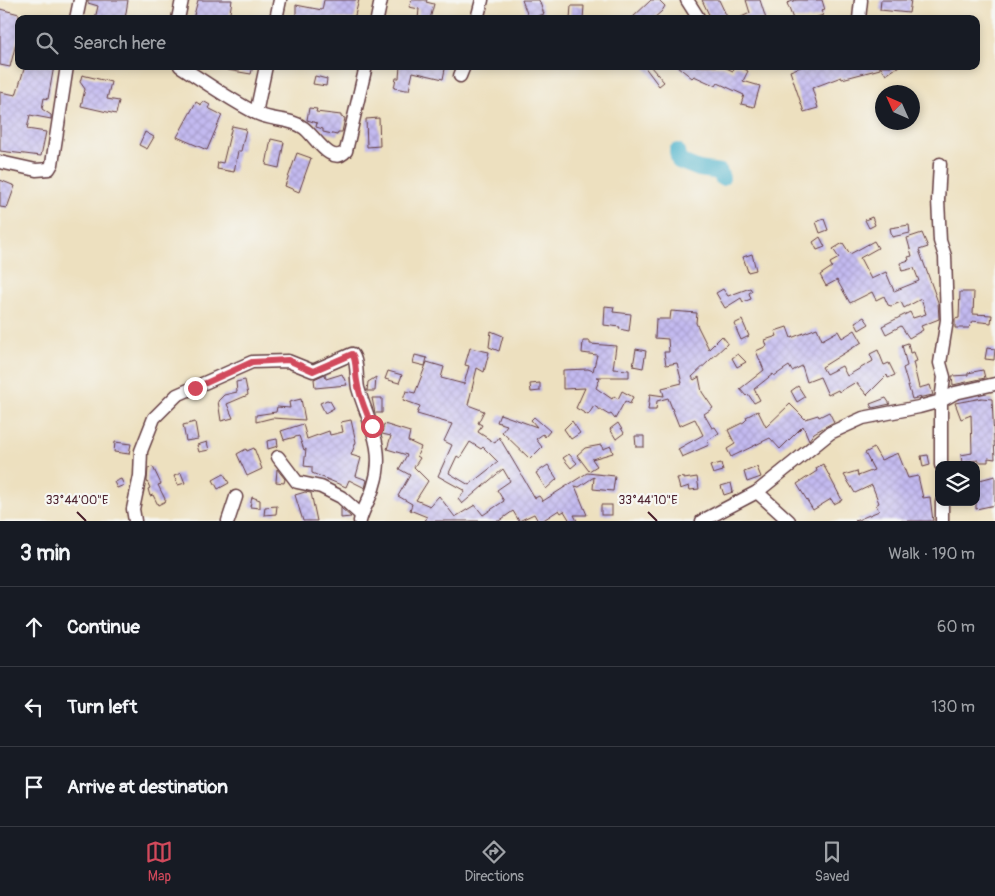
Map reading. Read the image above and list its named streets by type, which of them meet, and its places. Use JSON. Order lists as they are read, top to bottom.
{
  "north": "top left",
  "page": {
    "search": "Search here",
    "heading": ["3 min", "Walk · 190 m"],
    "list": [
      ["Continue", "60 m"],
      ["Turn left", "130 m"],
      "Arrive at destination"
    ],
    "nav": ["Map", "Directions", "Saved"]
  },
  "coordinates": ["33°44'00\"E", "33°44'10\"E"]
}
